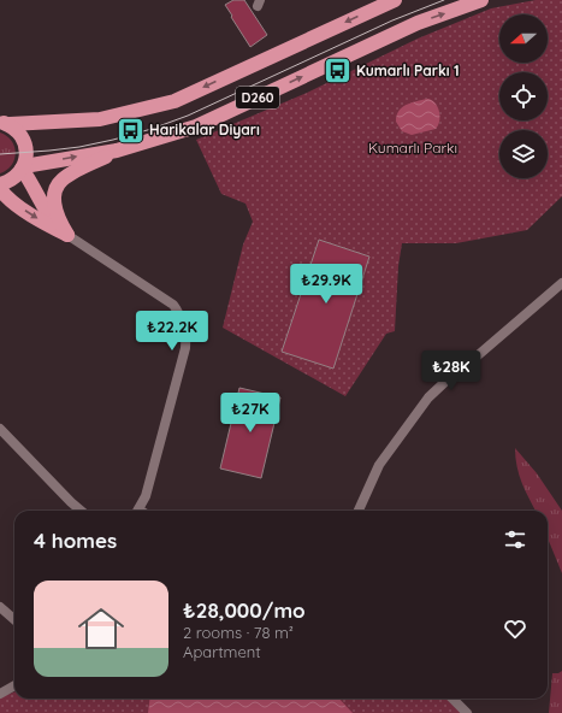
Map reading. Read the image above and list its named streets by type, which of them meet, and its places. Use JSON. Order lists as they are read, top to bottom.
{
  "streets": {
    "highway": ["D260"]
  },
  "parks": ["Kumarlı Parkı"],
  "places": {
    "bus stop": ["Kumarlı Parkı 1", "Harikalar Diyarı"]
  },
  "north": "left",
  "page": {
    "price": [
      "₺29.9K",
      "₺22.2K",
      "₺28K",
      "₺27K"
    ],
    "heading": "4 homes",
    "list": [
      {
        "name": "₺28,000/mo",
        "note": "2 rooms · 78 m² · Apartment"
      }
    ]
  }
}
